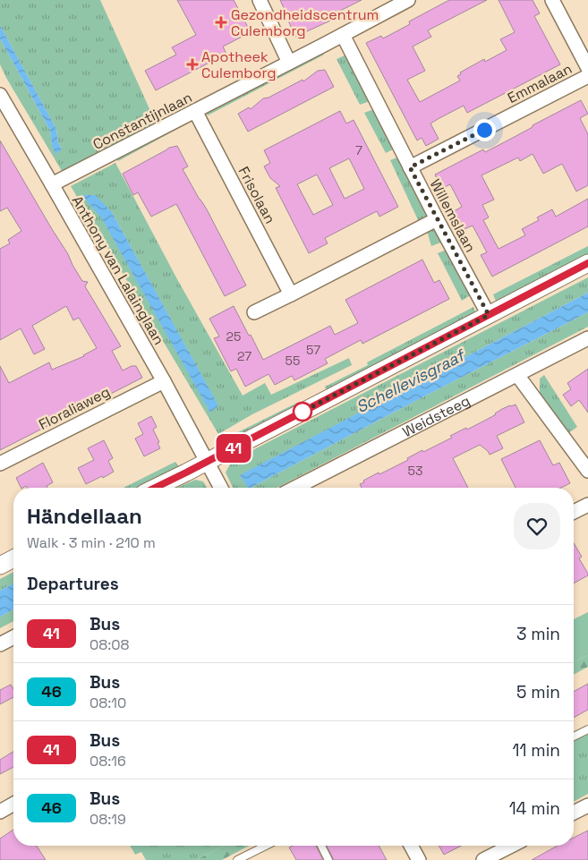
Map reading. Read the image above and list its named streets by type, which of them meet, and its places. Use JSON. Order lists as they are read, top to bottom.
{
  "streets": {
    "street": [
      "Emmalaan",
      "Constantijnlaan",
      "Frisolaan",
      "Willemslaan",
      "Anthony van Lalainglaan",
      "Floraliaweg",
      "Weidsteeg"
    ]
  },
  "crossings": [
    ["Emmalaan", "Willemslaan"],
    ["Constantijnlaan", "Frisolaan"],
    ["Constantijnlaan", "Willemslaan"],
    ["Constantijnlaan", "Anthony van Lalainglaan"],
    ["Anthony van Lalainglaan", "Floraliaweg"]
  ],
  "water": ["Schellevisgraaf"],
  "places": {
    "health": ["Gezondheidscentrum Culemborg", "Apotheek Culemborg"]
  },
  "lines": ["bus line 41"],
  "house_numbers": [
    "7",
    "25",
    "57",
    "27",
    "55",
    "53"
  ],
  "page": {
    "on_map": "41",
    "heading": [
      ["Händellaan", "Walk · 3 min · 210 m"],
      "Departures"
    ],
    "list": [
      {
        "mark": "41",
        "name": "Bus",
        "note": "08:08",
        "value": "3 min"
      },
      {
        "mark": "46",
        "name": "Bus",
        "note": "08:10",
        "value": "5 min"
      },
      {
        "mark": "41",
        "name": "Bus",
        "note": "08:16",
        "value": "11 min"
      },
      {
        "mark": "46",
        "name": "Bus",
        "note": "08:19",
        "value": "14 min"
      }
    ]
  }
}
